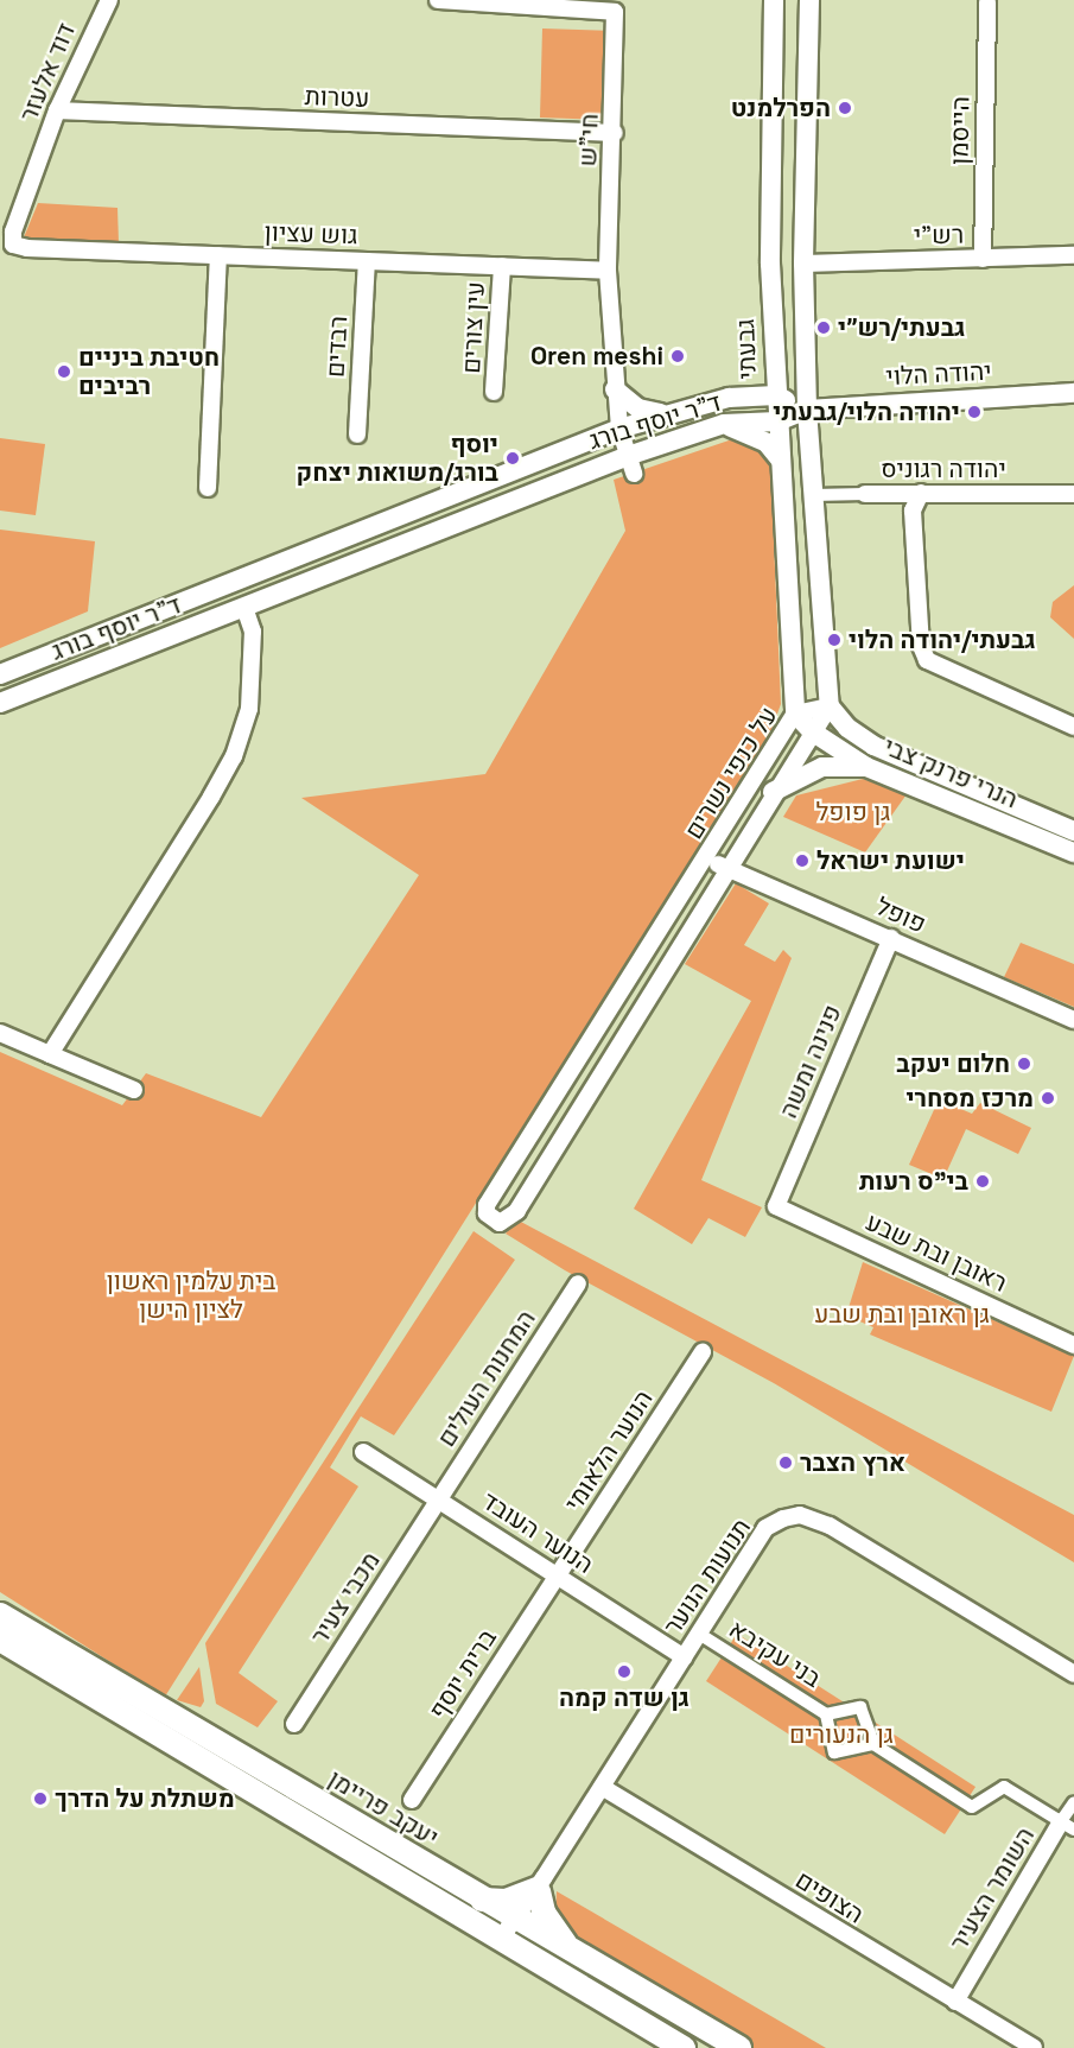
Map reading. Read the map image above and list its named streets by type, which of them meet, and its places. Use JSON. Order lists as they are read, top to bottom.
{
  "streets": {
    "main road": ["יעקב פריימן"],
    "street": [
      "דוד אלעזר",
      "עטרות",
      "הייסמן",
      "חי\"ש",
      "גוש עציון",
      "רש\"י",
      "עין צורים",
      "רבדים",
      "גבעתי",
      "יהודה הלוי",
      "ד\"ר יוסף בורג",
      "יהודה רגוניס",
      "על כנפי נשרים",
      "הנרי פרנק צבי",
      "פופל",
      "פנינה ומשה",
      "ראובן ובת שבע",
      "המחנות העולים",
      "הנוער הלאומי",
      "הנוער העובד",
      "תנועות הנוער",
      "מכבי צעיר",
      "בני עקיבא",
      "ברית יוסף",
      "השומר הצעיר",
      "הצופים"
    ]
  },
  "crossings": [
    ["דוד אלעזר", "עטרות"],
    ["דוד אלעזר", "גוש עציון"],
    ["עטרות", "חי\"ש"],
    ["הייסמן", "רש\"י"],
    ["חי\"ש", "גוש עציון"],
    ["חי\"ש", "ד\"ר יוסף בורג"],
    ["גוש עציון", "עין צורים"],
    ["גוש עציון", "רבדים"],
    ["גבעתי", "ד\"ר יוסף בורג"],
    ["גבעתי", "על כנפי נשרים"],
    ["יהודה הלוי", "ד\"ר יוסף בורג"],
    ["על כנפי נשרים", "הנרי פרנק צבי"],
    ["על כנפי נשרים", "פופל"],
    ["פופל", "פנינה ומשה"],
    ["פנינה ומשה", "ראובן ובת שבע"],
    ["המחנות העולים", "הנוער העובד"],
    ["המחנות העולים", "מכבי צעיר"],
    ["הנוער הלאומי", "הנוער העובד"],
    ["הנוער הלאומי", "ברית יוסף"],
    ["הנוער העובד", "תנועות הנוער"],
    ["הנוער העובד", "מכבי צעיר"],
    ["הנוער העובד", "ברית יוסף"],
    ["תנועות הנוער", "בני עקיבא"],
    ["תנועות הנוער", "יעקב פריימן"],
    ["תנועות הנוער", "הצופים"],
    ["השומר הצעיר", "הצופים"]
  ],
  "parks": [
    "גן פופל",
    "בית עלמין ראשון לציון הישן",
    "גן ראובן ובת שבע",
    "גן הנעורים"
  ],
  "places": [
    "הפרלמנט",
    "גבעתי/רש״י",
    "Oren meshi",
    "חטיבת ביניים רביבים",
    "יהודה הלוי/גבעתי",
    "יוסף בורג/משואות יצחק",
    "גבעתי/יהודה הלוי",
    "ישועת ישראל",
    "חלום יעקב",
    "מרכז מסחרי",
    "בי\"ס רעות",
    "ארץ הצבר",
    "גן שדה קמה",
    "משתלת על הדרך"
  ]
}
